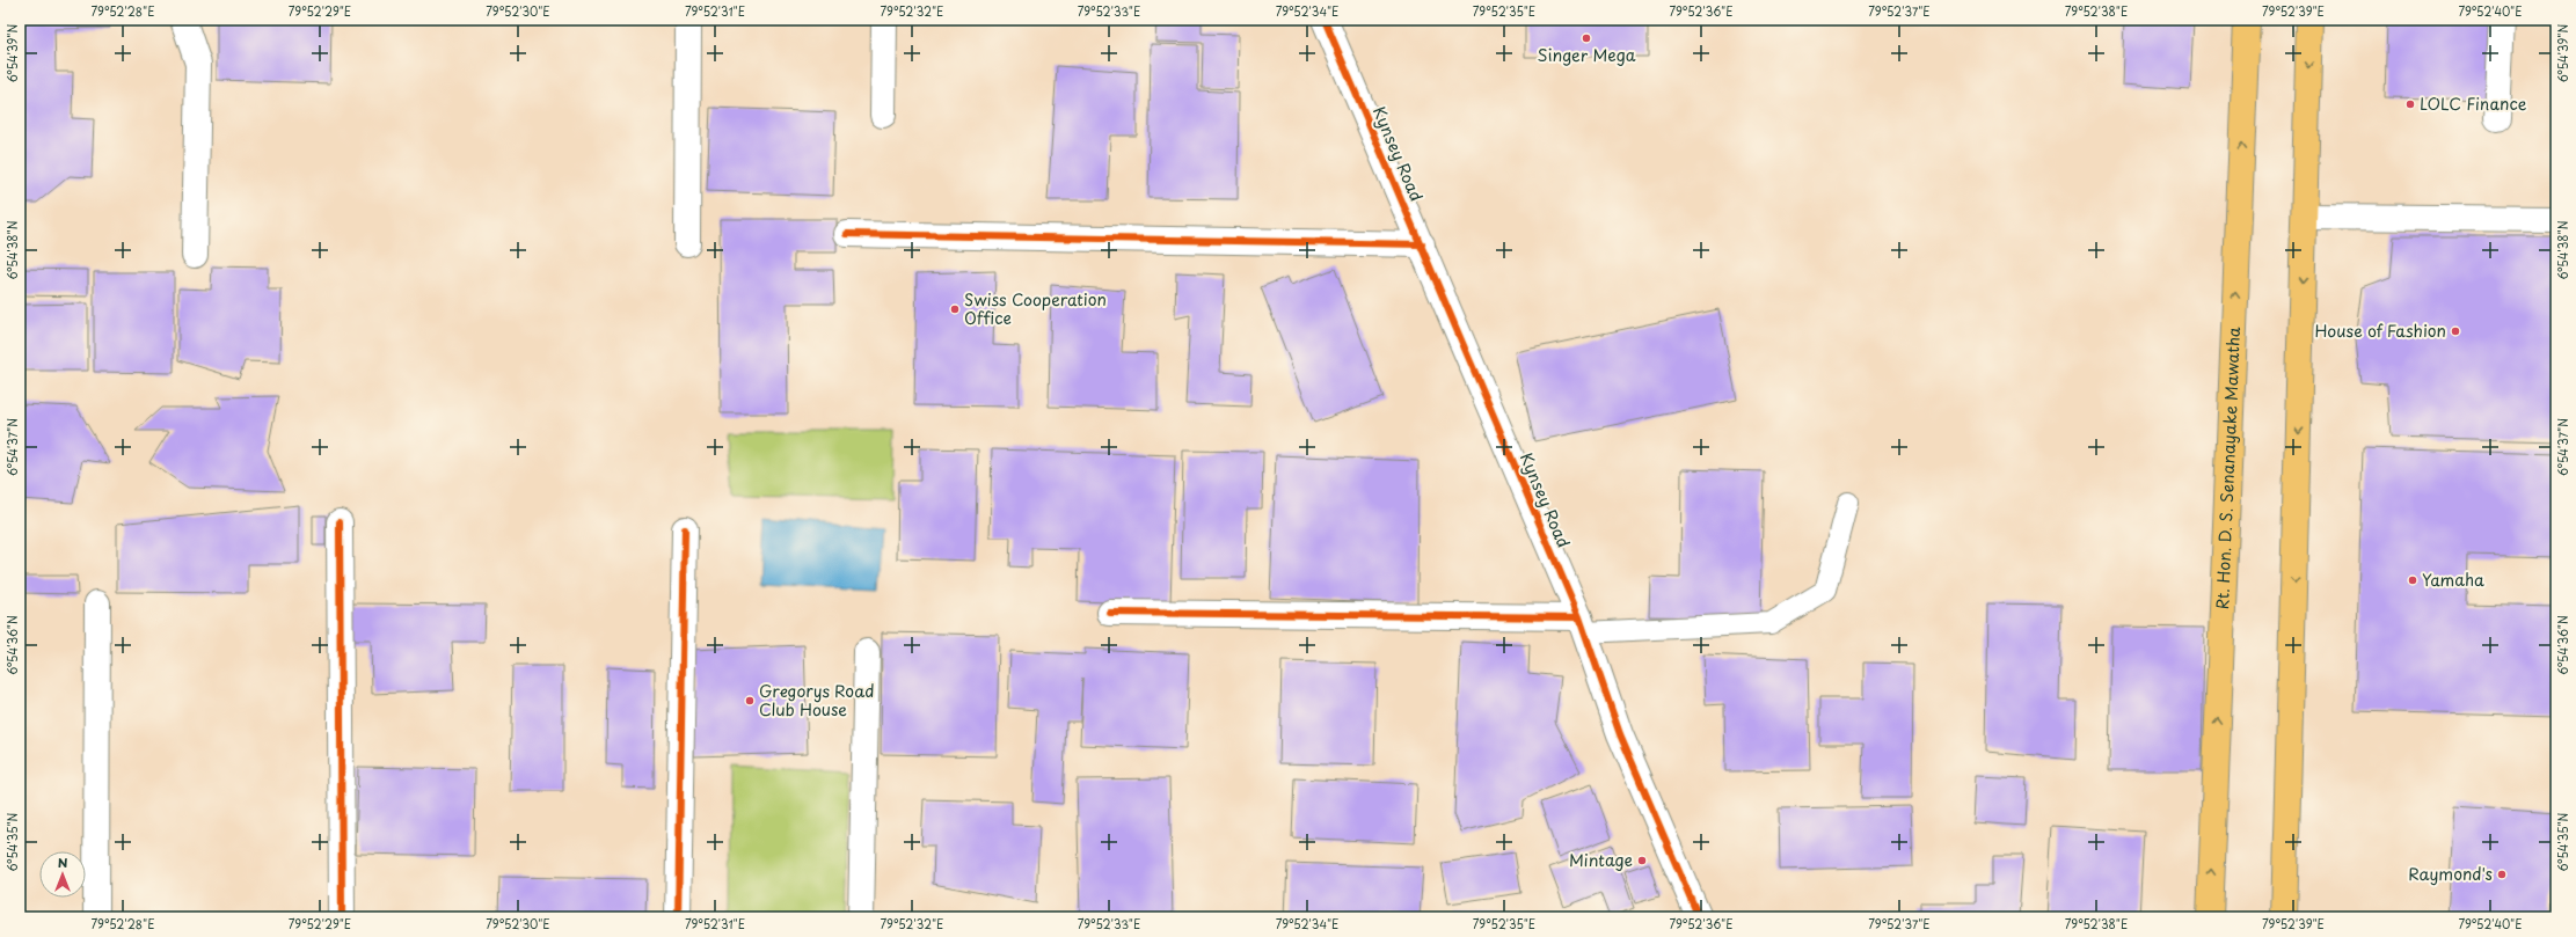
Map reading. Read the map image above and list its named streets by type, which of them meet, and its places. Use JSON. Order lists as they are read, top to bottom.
{
  "streets": {
    "highway": ["Rt. Hon. D. S. Senanayake Mawatha"],
    "street": ["Kynsey Road"]
  },
  "places": [
    "Singer Mega",
    "LOLC Finance",
    "Swiss Cooperation Office",
    "House of Fashion",
    "Yamaha",
    "Gregorys Road Club House",
    "Mintage",
    "Raymond's"
  ],
  "north": "top",
  "coordinates": [
    "79°52'28\"E",
    "79°52'29\"E",
    "79°52'30\"E",
    "79°52'31\"E",
    "79°52'32\"E",
    "79°52'33\"E",
    "79°52'34\"E",
    "79°52'35\"E",
    "79°52'36\"E",
    "79°52'37\"E",
    "79°52'38\"E",
    "79°52'39\"E",
    "79°52'40\"E",
    "6°54'39\"N",
    "6°54'38\"N",
    "6°54'37\"N",
    "6°54'36\"N",
    "6°54'35\"N"
  ]
}
